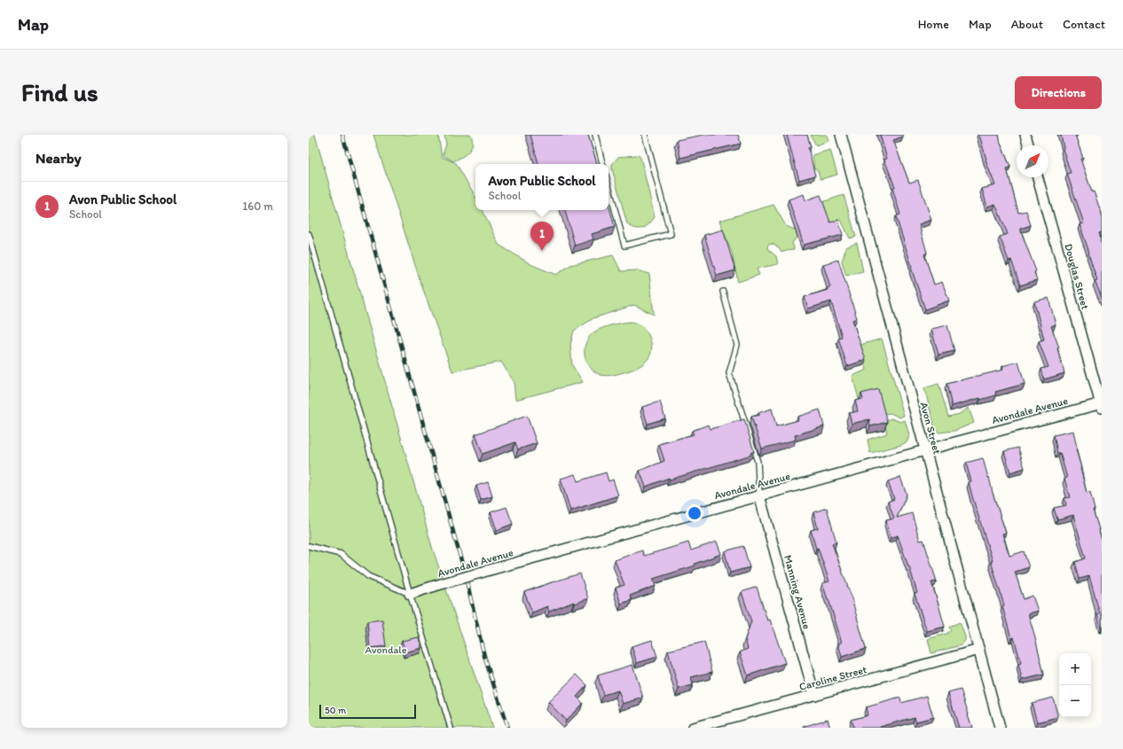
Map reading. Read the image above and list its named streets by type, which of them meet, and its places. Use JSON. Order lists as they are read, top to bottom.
{
  "streets": {
    "street": [
      "Douglas Street",
      "Avondale Avenue",
      "Avon Street",
      "Manning Avenue",
      "Caroline Street"
    ]
  },
  "crossings": [
    ["Douglas Street", "Avondale Avenue"],
    ["Avondale Avenue", "Avon Street"],
    ["Avondale Avenue", "Manning Avenue"],
    ["Avon Street", "Caroline Street"],
    ["Manning Avenue", "Caroline Street"]
  ],
  "parks": ["Avondale"],
  "scale_bar": "50 m",
  "north": "top right",
  "page": {
    "header": "Map",
    "nav": [
      "Home",
      "Map",
      "About",
      "Contact"
    ],
    "buttons": "Directions",
    "title": "Find us",
    "heading": "Nearby",
    "popup": ["Avon Public School", "School"],
    "list": [
      {
        "mark": "1",
        "name": "Avon Public School",
        "note": "School",
        "value": "160 m"
      }
    ],
    "pins": "1",
    "map_buttons": ["+", "−"],
    "scale": "50 m"
  }
}
